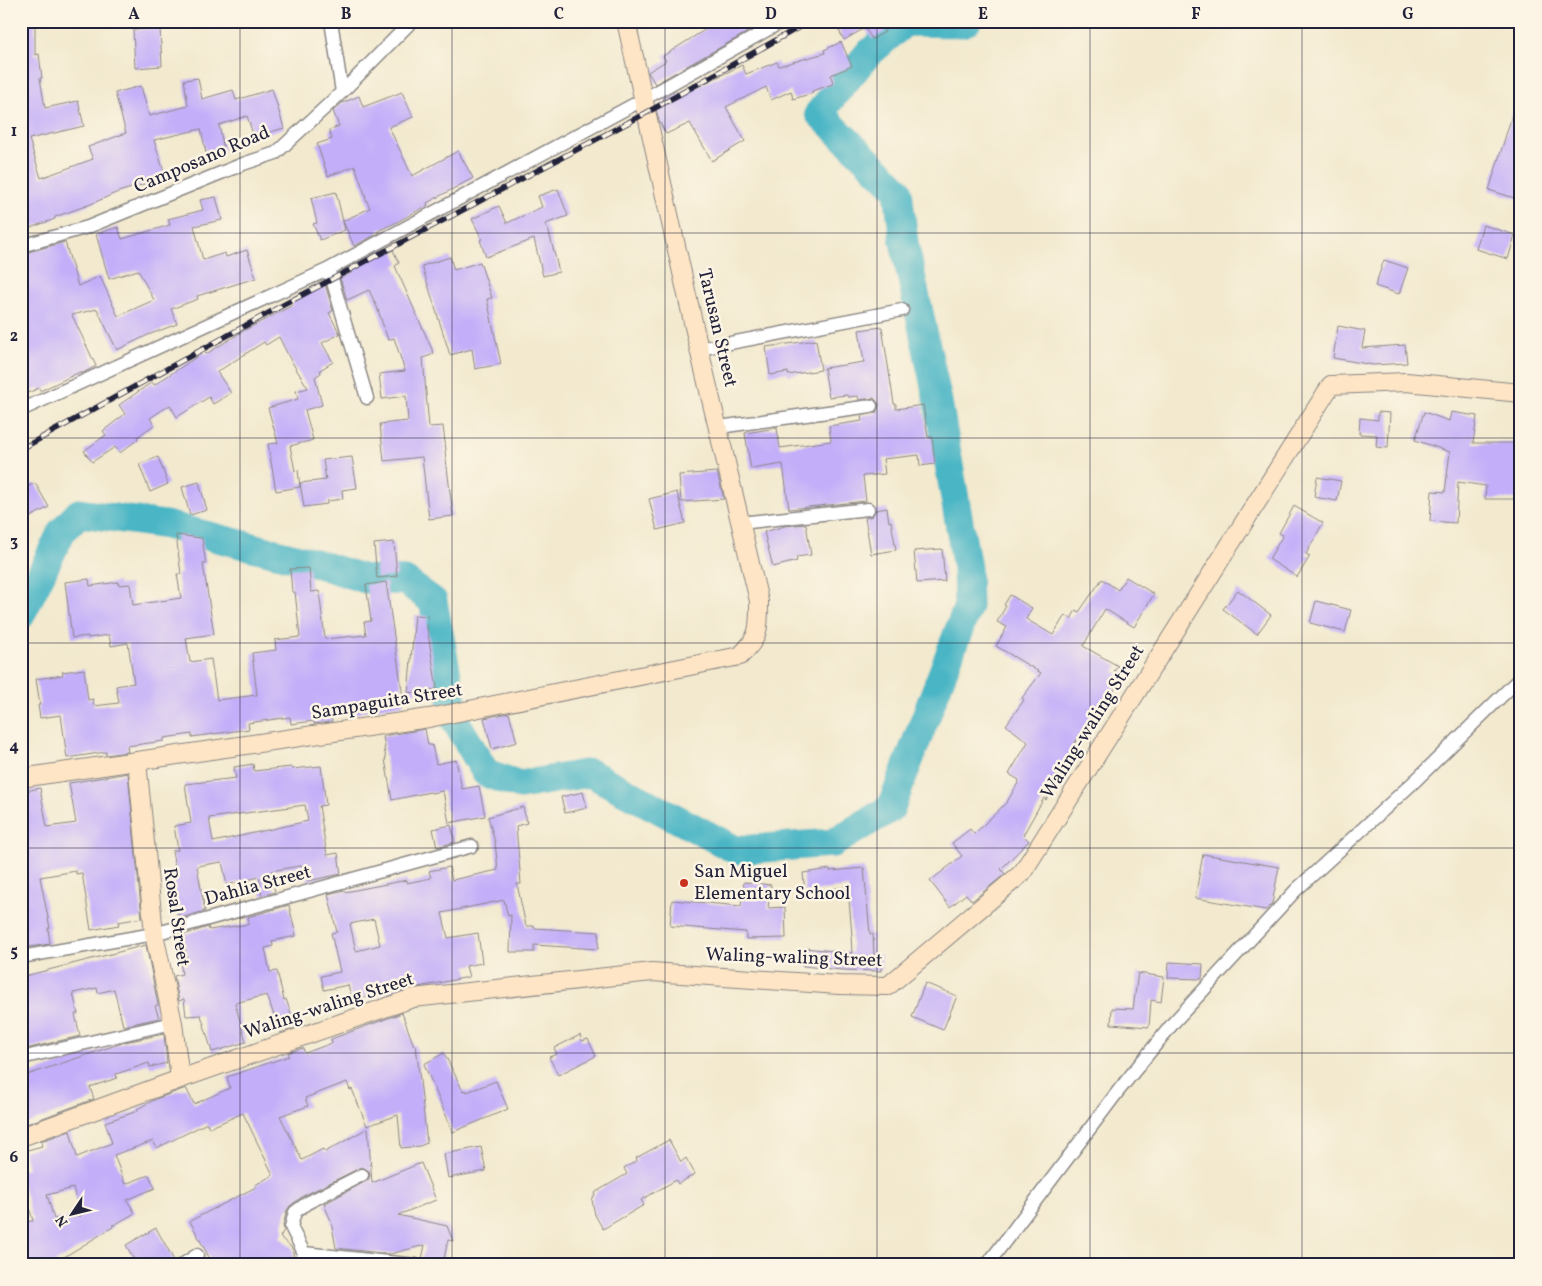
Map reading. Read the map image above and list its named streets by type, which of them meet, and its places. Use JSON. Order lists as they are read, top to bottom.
{
  "streets": {
    "street": [
      "Camposano Road",
      "Tarusan Street",
      "Sampaguita Street",
      "Waling-waling Street",
      "Dahlia Street",
      "Rosal Street"
    ]
  },
  "crossings": [
    ["Tarusan Street", "Sampaguita Street"],
    ["Sampaguita Street", "Rosal Street"],
    ["Waling-waling Street", "Rosal Street"],
    ["Dahlia Street", "Rosal Street"]
  ],
  "places": ["San Miguel Elementary School"],
  "north": "bottom left",
  "grid": {
    "columns": [
      "A",
      "B",
      "C",
      "D",
      "E",
      "F",
      "G"
    ],
    "rows": [
      "1",
      "2",
      "3",
      "4",
      "5",
      "6"
    ]
  }
}
